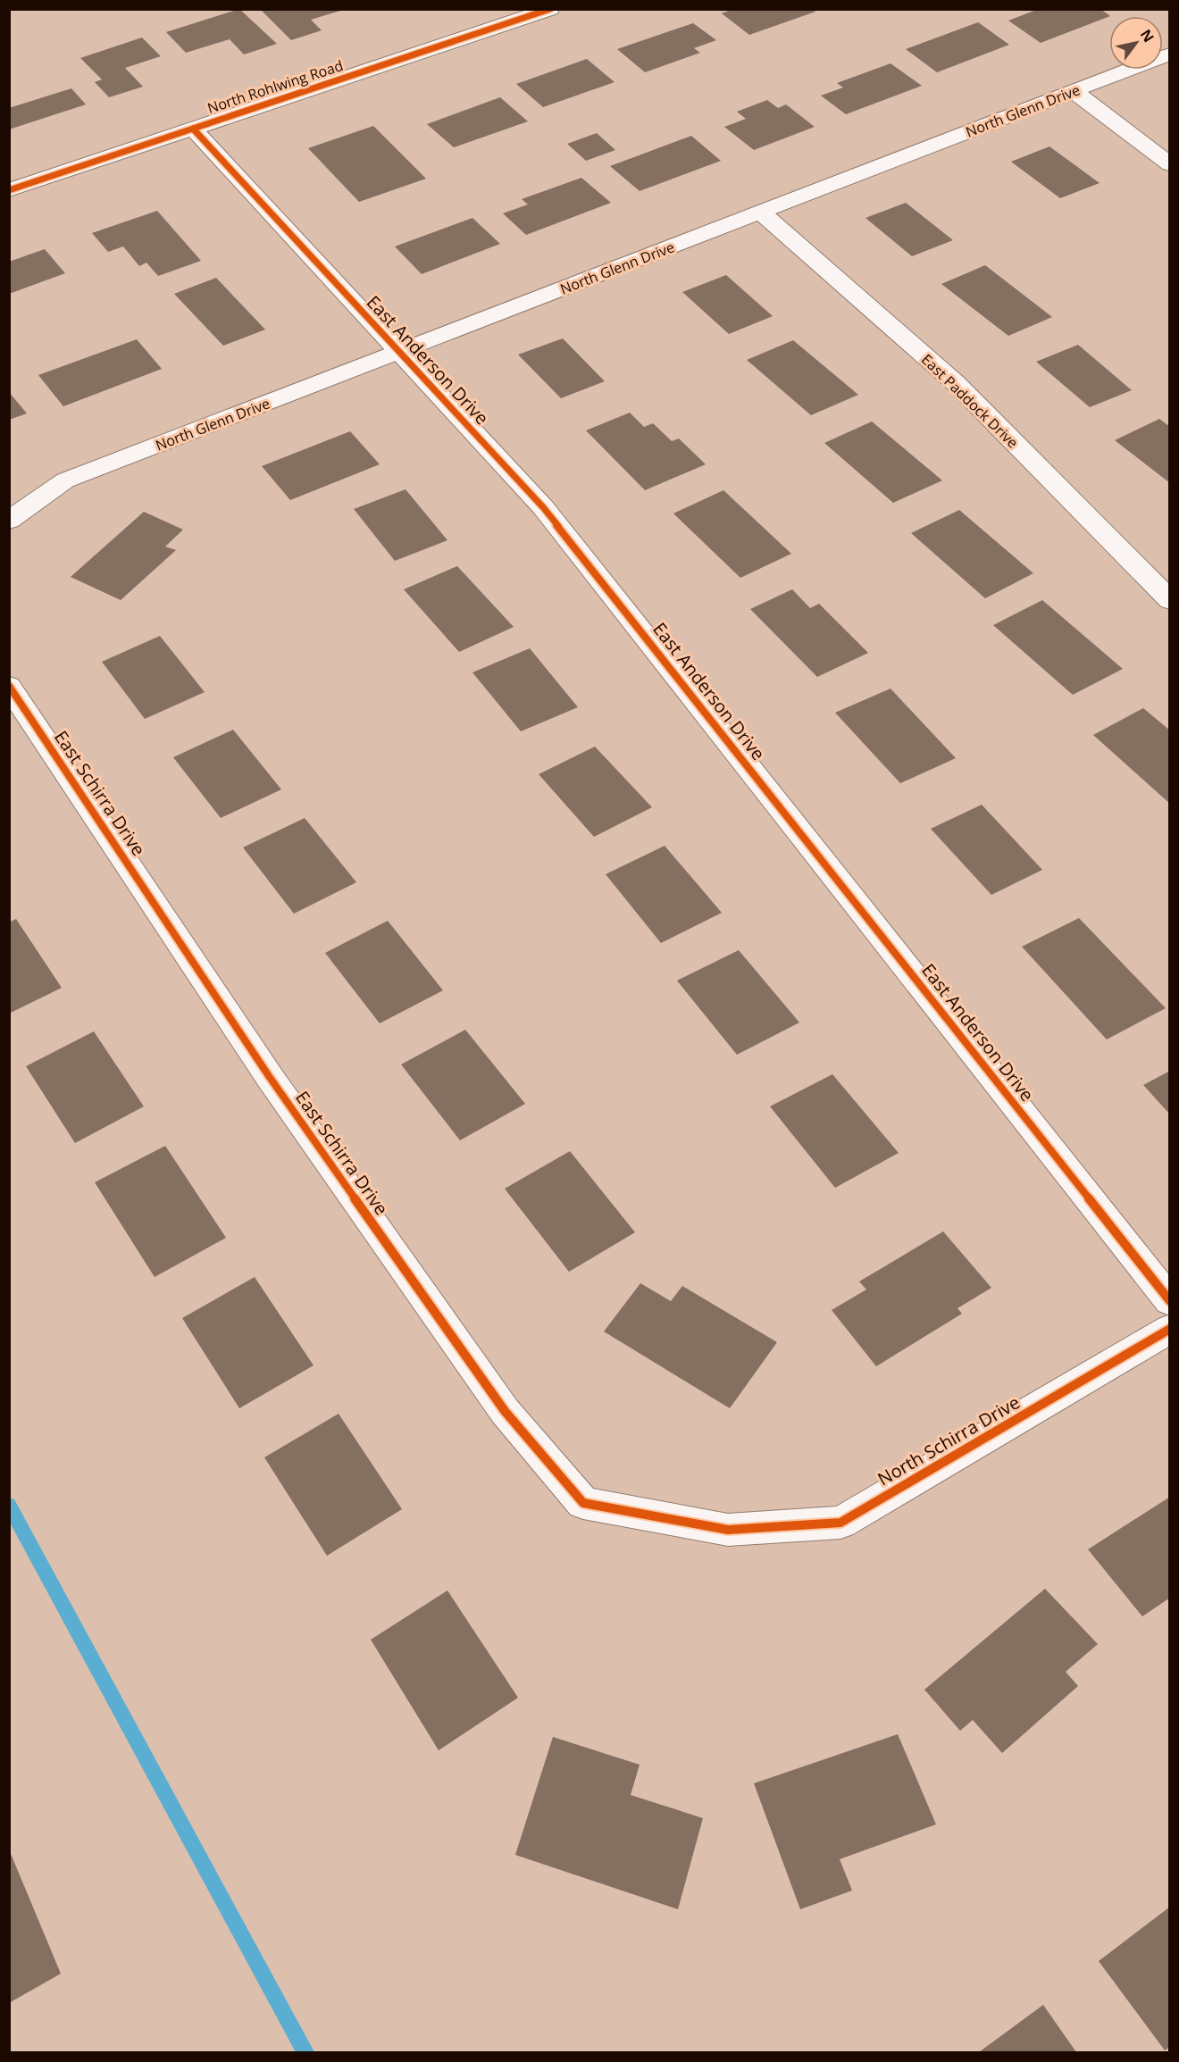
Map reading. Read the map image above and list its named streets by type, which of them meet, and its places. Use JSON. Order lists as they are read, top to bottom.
{
  "streets": {
    "street": [
      "North Rohlwing Road",
      "North Glenn Drive",
      "East Anderson Drive",
      "East Paddock Drive",
      "East Schirra Drive",
      "North Schirra Drive"
    ]
  },
  "crossings": [
    ["North Rohlwing Road", "East Anderson Drive"],
    ["North Glenn Drive", "East Anderson Drive"],
    ["North Glenn Drive", "East Paddock Drive"],
    ["East Schirra Drive", "North Schirra Drive"]
  ],
  "north": "top right"
}
